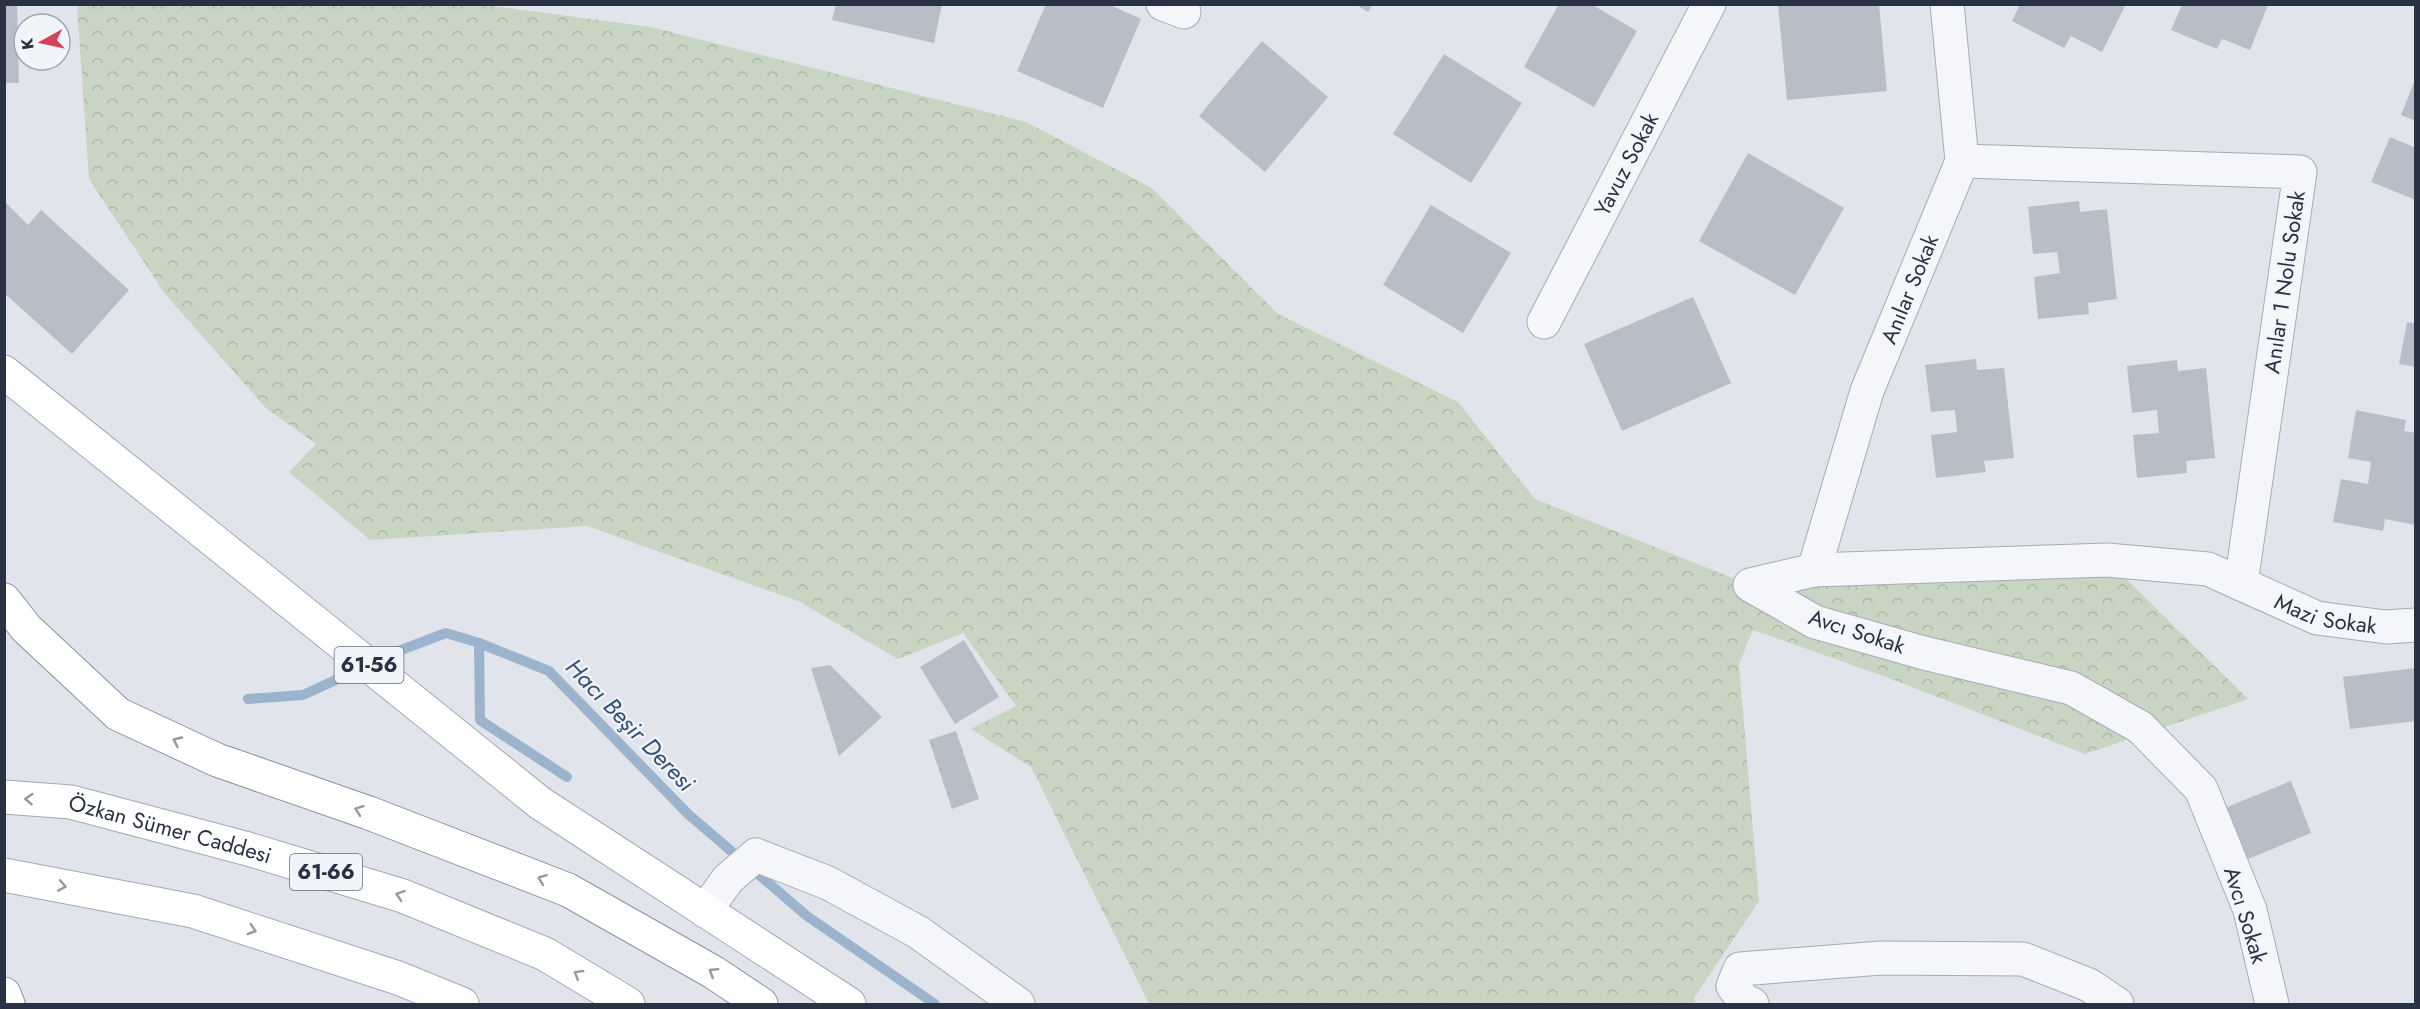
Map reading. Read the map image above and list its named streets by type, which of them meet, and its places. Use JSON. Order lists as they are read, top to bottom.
{
  "streets": {
    "main road": ["61-56", "Özkan Sümer Caddesi", "61-66"],
    "street": [
      "Yavuz Sokak",
      "Anılar 1 Nolu Sokak",
      "Anılar Sokak",
      "Mazi Sokak",
      "Avcı Sokak"
    ]
  },
  "crossings": [
    ["Anılar 1 Nolu Sokak", "Anılar Sokak"],
    ["Anılar 1 Nolu Sokak", "Mazi Sokak"],
    ["Anılar 1 Nolu Sokak", "Avcı Sokak"],
    ["Anılar Sokak", "Avcı Sokak"],
    ["Mazi Sokak", "Avcı Sokak"]
  ],
  "water": ["Hacı Beşir Deresi"],
  "north": "left"
}
